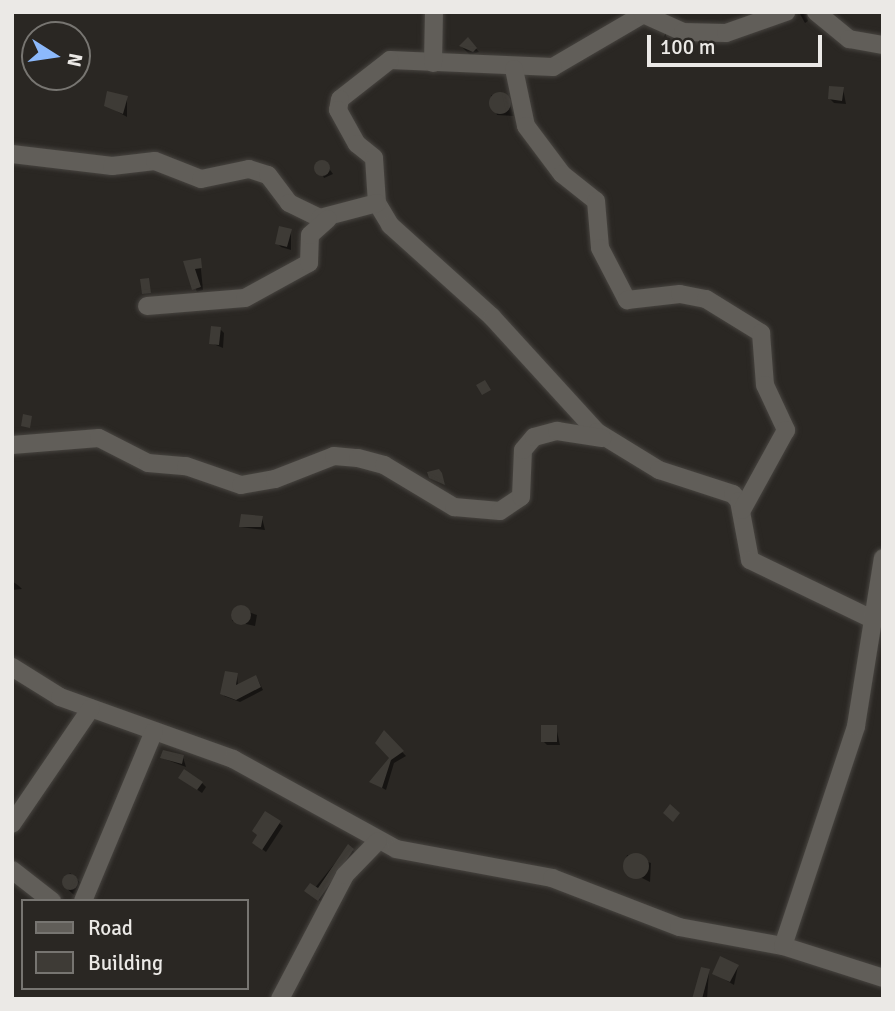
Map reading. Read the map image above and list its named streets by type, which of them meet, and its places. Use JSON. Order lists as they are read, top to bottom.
{
  "legend": ["Road", "Building"],
  "scale_bar": "100 m",
  "north": "right"
}
